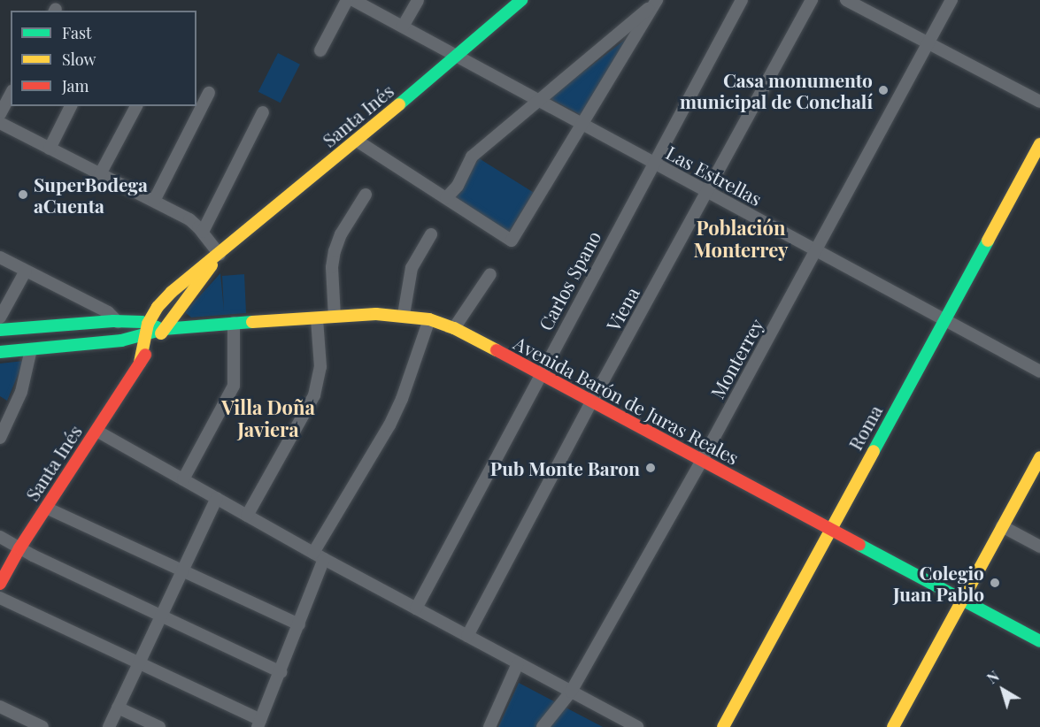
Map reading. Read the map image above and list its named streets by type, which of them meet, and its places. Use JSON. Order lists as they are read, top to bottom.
{
  "streets": {
    "street": [
      "Santa Inés",
      "Las Estrellas",
      "Carlos Spano",
      "Viena",
      "Monterrey",
      "Avenida Barón de Juras Reales",
      "Roma"
    ]
  },
  "crossings": [
    ["Santa Inés", "Las Estrellas"],
    ["Santa Inés", "Avenida Barón de Juras Reales"],
    ["Las Estrellas", "Carlos Spano"],
    ["Las Estrellas", "Viena"],
    ["Las Estrellas", "Monterrey"],
    ["Las Estrellas", "Roma"],
    ["Carlos Spano", "Avenida Barón de Juras Reales"],
    ["Viena", "Avenida Barón de Juras Reales"],
    ["Monterrey", "Avenida Barón de Juras Reales"],
    ["Avenida Barón de Juras Reales", "Roma"]
  ],
  "districts": ["Población Monterrey", "Villa Doña Javiera"],
  "places": [
    "Casa monumento municipal de Conchalí",
    "SuperBodega aCuenta",
    "Pub Monte Baron",
    "Colegio Juan Pablo"
  ],
  "legend": ["Fast", "Slow", "Jam"],
  "north": "top left"
}
